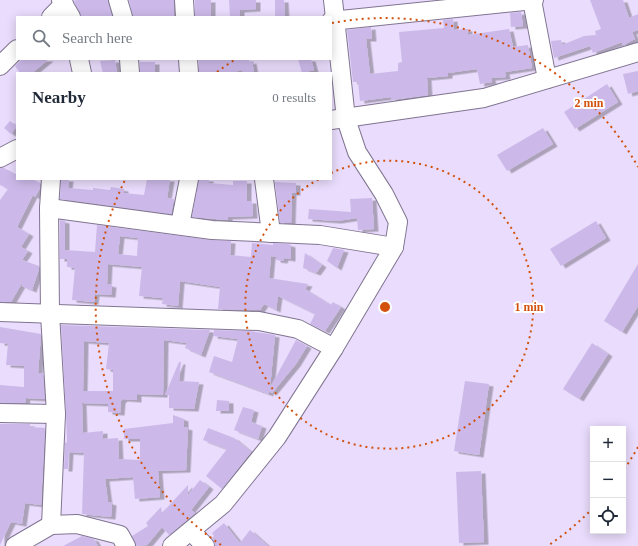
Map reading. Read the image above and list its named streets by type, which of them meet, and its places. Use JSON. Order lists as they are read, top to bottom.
{
  "page": {
    "search": "Search here",
    "heading": ["Nearby", "0 results"],
    "map_buttons": ["+", "−"]
  },
  "rings": ["2 min", "1 min"]
}
